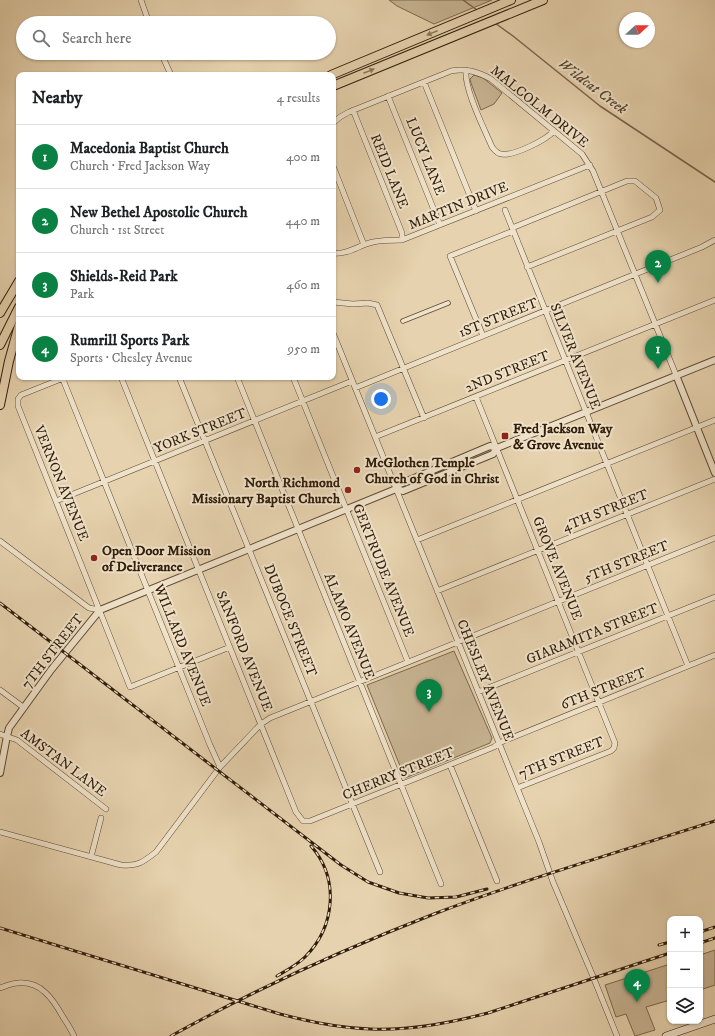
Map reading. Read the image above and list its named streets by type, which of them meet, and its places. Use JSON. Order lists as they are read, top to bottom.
{
  "streets": {
    "street": [
      "MALCOLM DRIVE",
      "LUCY LANE",
      "REID LANE",
      "MARTIN DRIVE",
      "1ST STREET",
      "SILVER AVENUE",
      "2ND STREET",
      "YORK STREET",
      "VERNON AVENUE",
      "4TH STREET",
      "5TH STREET",
      "GROVE AVENUE",
      "GERTRUDE AVENUE",
      "DUBOCE STREET",
      "ALAMO AVENUE",
      "GIARAMITA STREET",
      "WILLARD AVENUE",
      "7TH STREET",
      "SANFORD AVENUE",
      "CHESLEY AVENUE",
      "6TH STREET",
      "AMSTAN LANE",
      "CHERRY STREET"
    ]
  },
  "crossings": [
    ["MALCOLM DRIVE", "LUCY LANE"],
    ["MALCOLM DRIVE", "REID LANE"],
    ["MALCOLM DRIVE", "MARTIN DRIVE"],
    ["MALCOLM DRIVE", "1ST STREET"],
    ["MALCOLM DRIVE", "2ND STREET"],
    ["LUCY LANE", "MARTIN DRIVE"],
    ["REID LANE", "MARTIN DRIVE"],
    ["1ST STREET", "SILVER AVENUE"],
    ["1ST STREET", "CHESLEY AVENUE"],
    ["SILVER AVENUE", "2ND STREET"],
    ["SILVER AVENUE", "4TH STREET"],
    ["SILVER AVENUE", "5TH STREET"],
    ["SILVER AVENUE", "GIARAMITA STREET"],
    ["SILVER AVENUE", "6TH STREET"],
    ["2ND STREET", "GROVE AVENUE"],
    ["2ND STREET", "CHESLEY AVENUE"],
    ["YORK STREET", "VERNON AVENUE"],
    ["YORK STREET", "GERTRUDE AVENUE"],
    ["YORK STREET", "DUBOCE STREET"],
    ["YORK STREET", "ALAMO AVENUE"],
    ["YORK STREET", "WILLARD AVENUE"],
    ["YORK STREET", "SANFORD AVENUE"],
    ["YORK STREET", "CHESLEY AVENUE"],
    ["VERNON AVENUE", "WILLARD AVENUE"],
    ["VERNON AVENUE", "7TH STREET"],
    ["4TH STREET", "GROVE AVENUE"],
    ["4TH STREET", "CHESLEY AVENUE"],
    ["5TH STREET", "GROVE AVENUE"],
    ["5TH STREET", "GERTRUDE AVENUE"],
    ["5TH STREET", "DUBOCE STREET"],
    ["5TH STREET", "ALAMO AVENUE"],
    ["5TH STREET", "WILLARD AVENUE"],
    ["5TH STREET", "SANFORD AVENUE"],
    ["5TH STREET", "CHESLEY AVENUE"],
    ["5TH STREET", "AMSTAN LANE"],
    ["GROVE AVENUE", "GIARAMITA STREET"],
    ["GROVE AVENUE", "7TH STREET"],
    ["GROVE AVENUE", "6TH STREET"],
    ["DUBOCE STREET", "CHERRY STREET"],
    ["ALAMO AVENUE", "CHERRY STREET"],
    ["GIARAMITA STREET", "CHESLEY AVENUE"],
    ["7TH STREET", "CHESLEY AVENUE"],
    ["7TH STREET", "AMSTAN LANE"],
    ["SANFORD AVENUE", "CHERRY STREET"],
    ["CHESLEY AVENUE", "6TH STREET"],
    ["CHESLEY AVENUE", "CHERRY STREET"],
    ["6TH STREET", "CHERRY STREET"]
  ],
  "water": ["Wildcat Creek"],
  "places": {
    "transit": ["Fred Jackson Way & Grove Avenue"],
    "other": ["McGlothen Temple Church of God in Christ", "North Richmond Missionary Baptist Church", "Open Door Mission of Deliverance"]
  },
  "north": "right",
  "page": {
    "search": "Search here",
    "heading": ["Nearby", "4 results"],
    "list": [
      {
        "mark": "1",
        "name": "Macedonia Baptist Church",
        "note": "Church · Fred Jackson Way",
        "value": "400 m"
      },
      {
        "mark": "2",
        "name": "New Bethel Apostolic Church",
        "note": "Church · 1st Street",
        "value": "440 m"
      },
      {
        "mark": "3",
        "name": "Shields-Reid Park",
        "note": "Park",
        "value": "460 m"
      },
      {
        "mark": "4",
        "name": "Rumrill Sports Park",
        "note": "Sports · Chesley Avenue",
        "value": "950 m"
      }
    ],
    "pins": [
      "2",
      "1",
      "3",
      "4"
    ],
    "map_buttons": ["+", "−"]
  }
}
